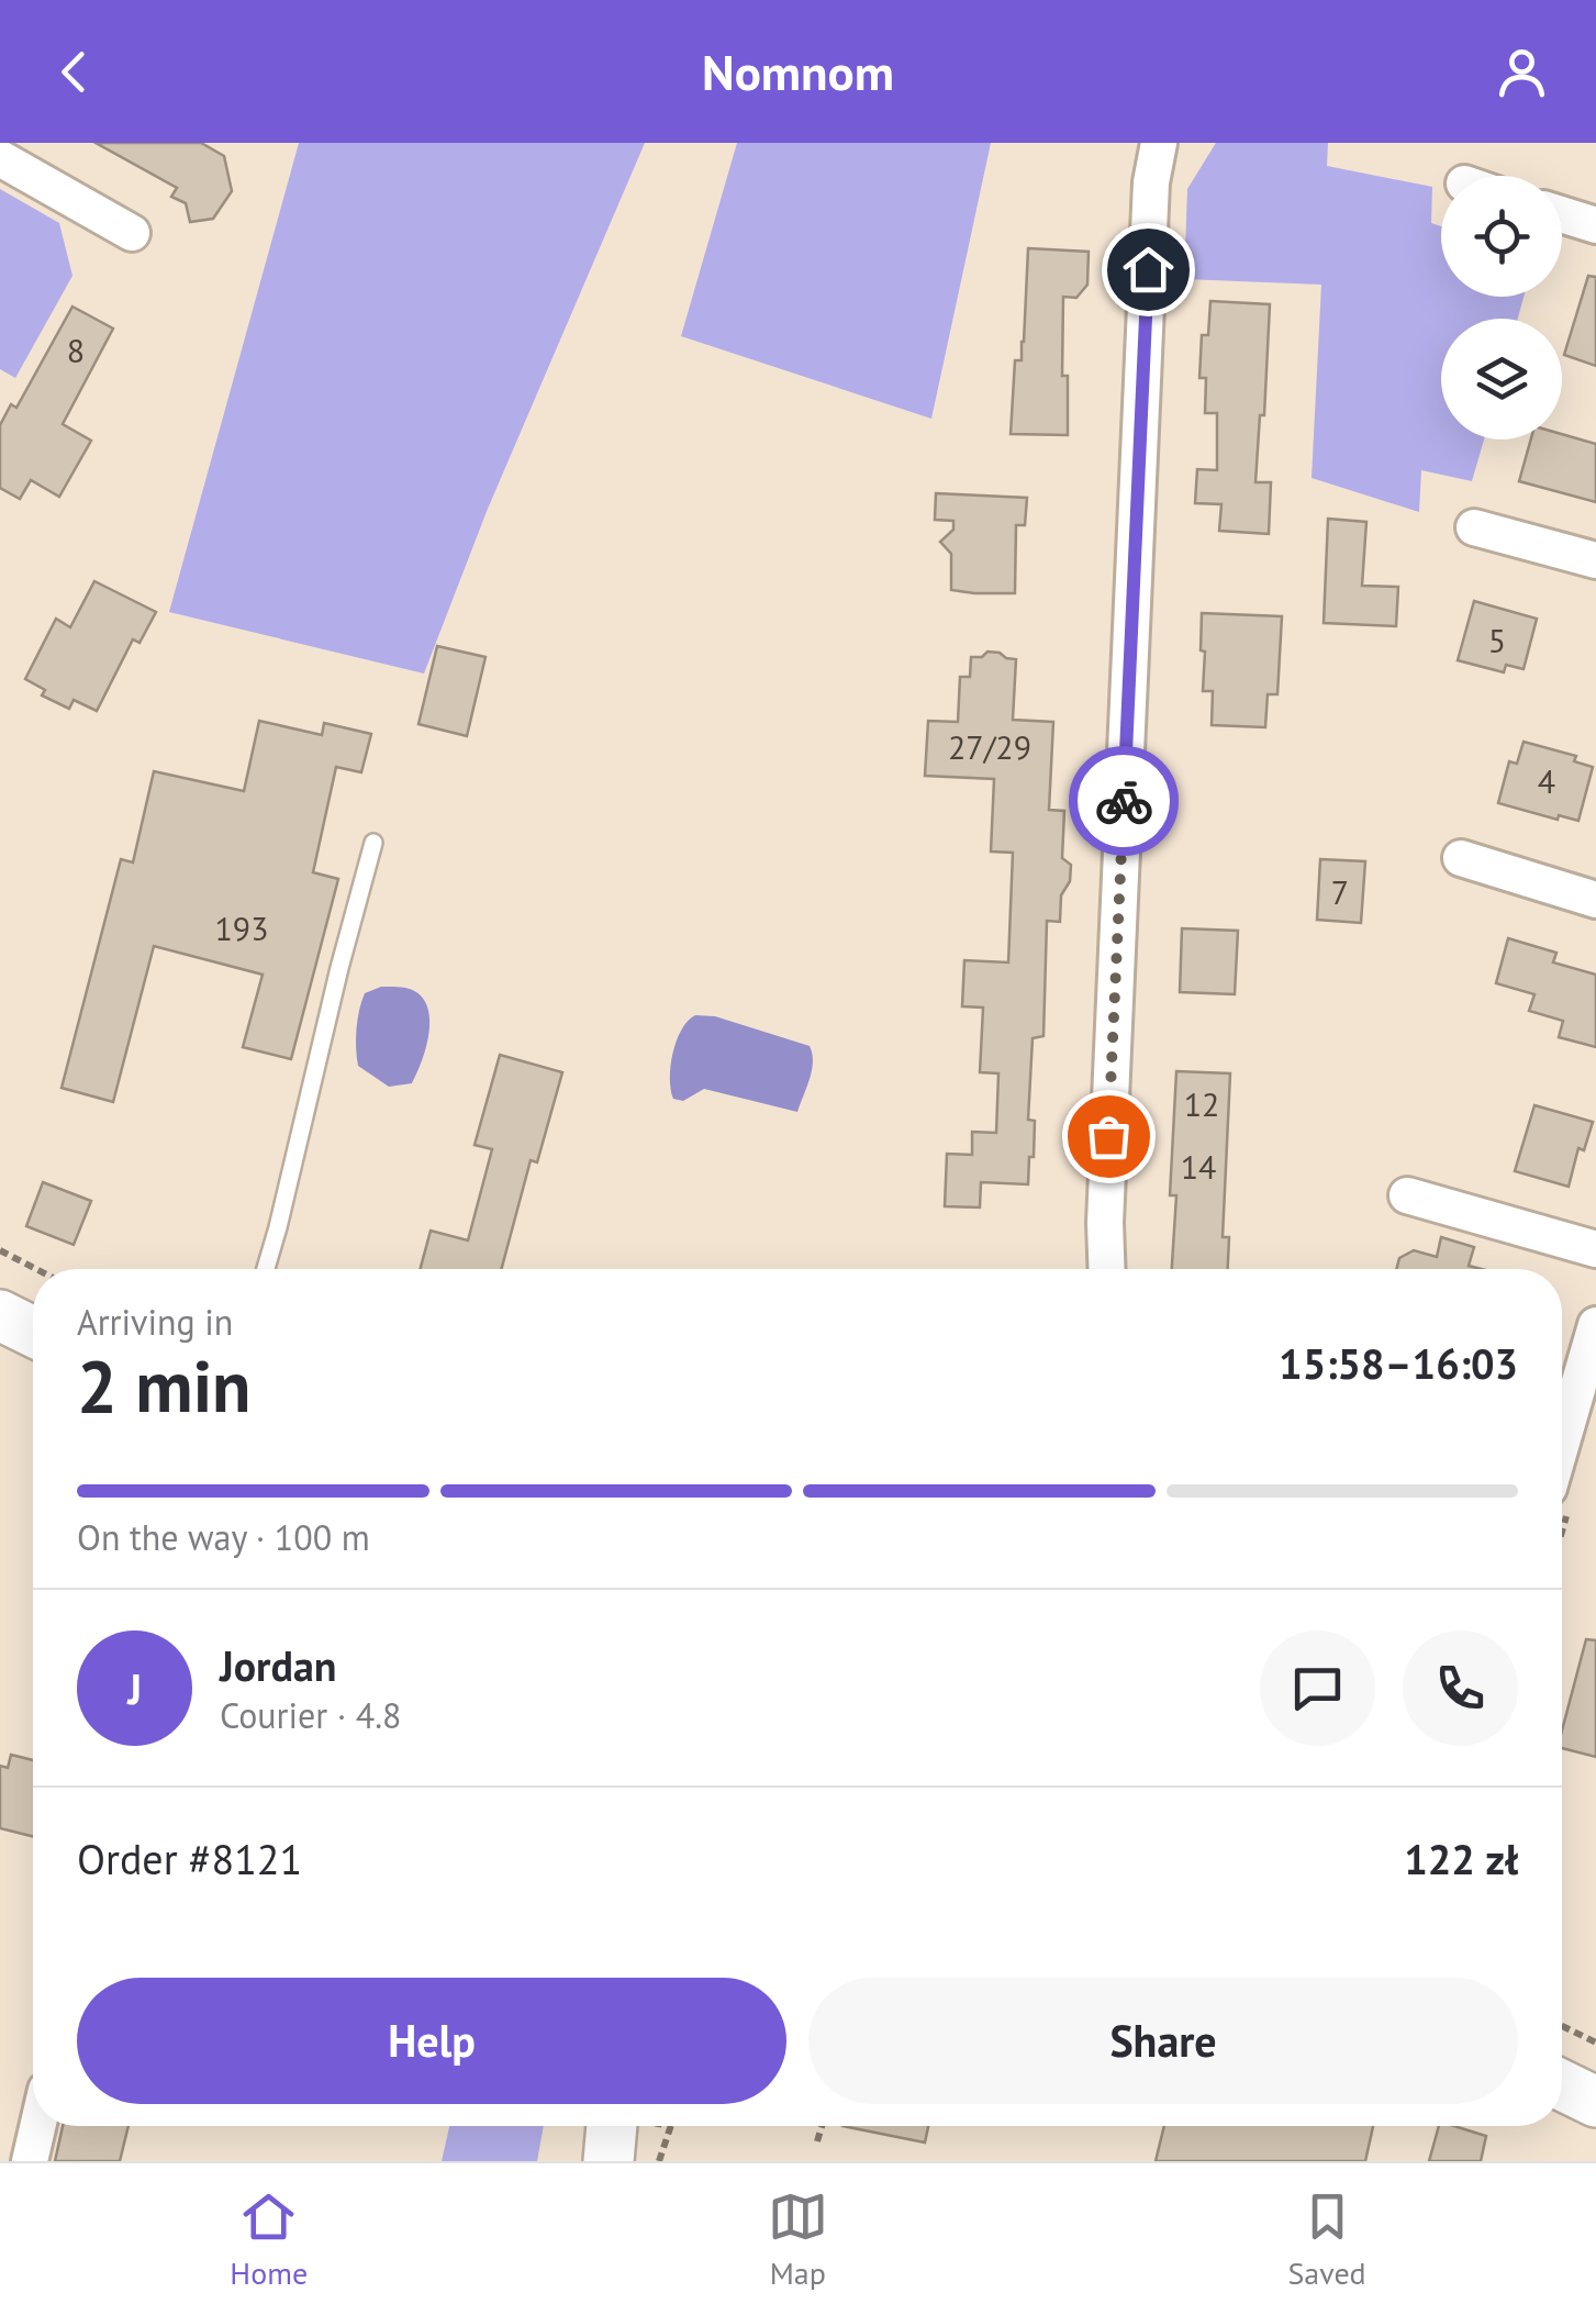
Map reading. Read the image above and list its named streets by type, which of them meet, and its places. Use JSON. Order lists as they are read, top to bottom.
{
  "house_numbers": [
    "8",
    "5",
    "27/29",
    "4",
    "7",
    "193",
    "12",
    "14"
  ],
  "page": {
    "header": "Nomnom",
    "heading": ["2 min", "Arriving in", "15:58–16:03"],
    "panel": [
      "Jordan",
      "Courier · 4.8",
      "Order #8121",
      "122 zł"
    ],
    "bar": "On the way · 100 m",
    "round": "J",
    "buttons": ["Help", "Share"],
    "tabs": ["Home", "Map", "Saved"]
  }
}
